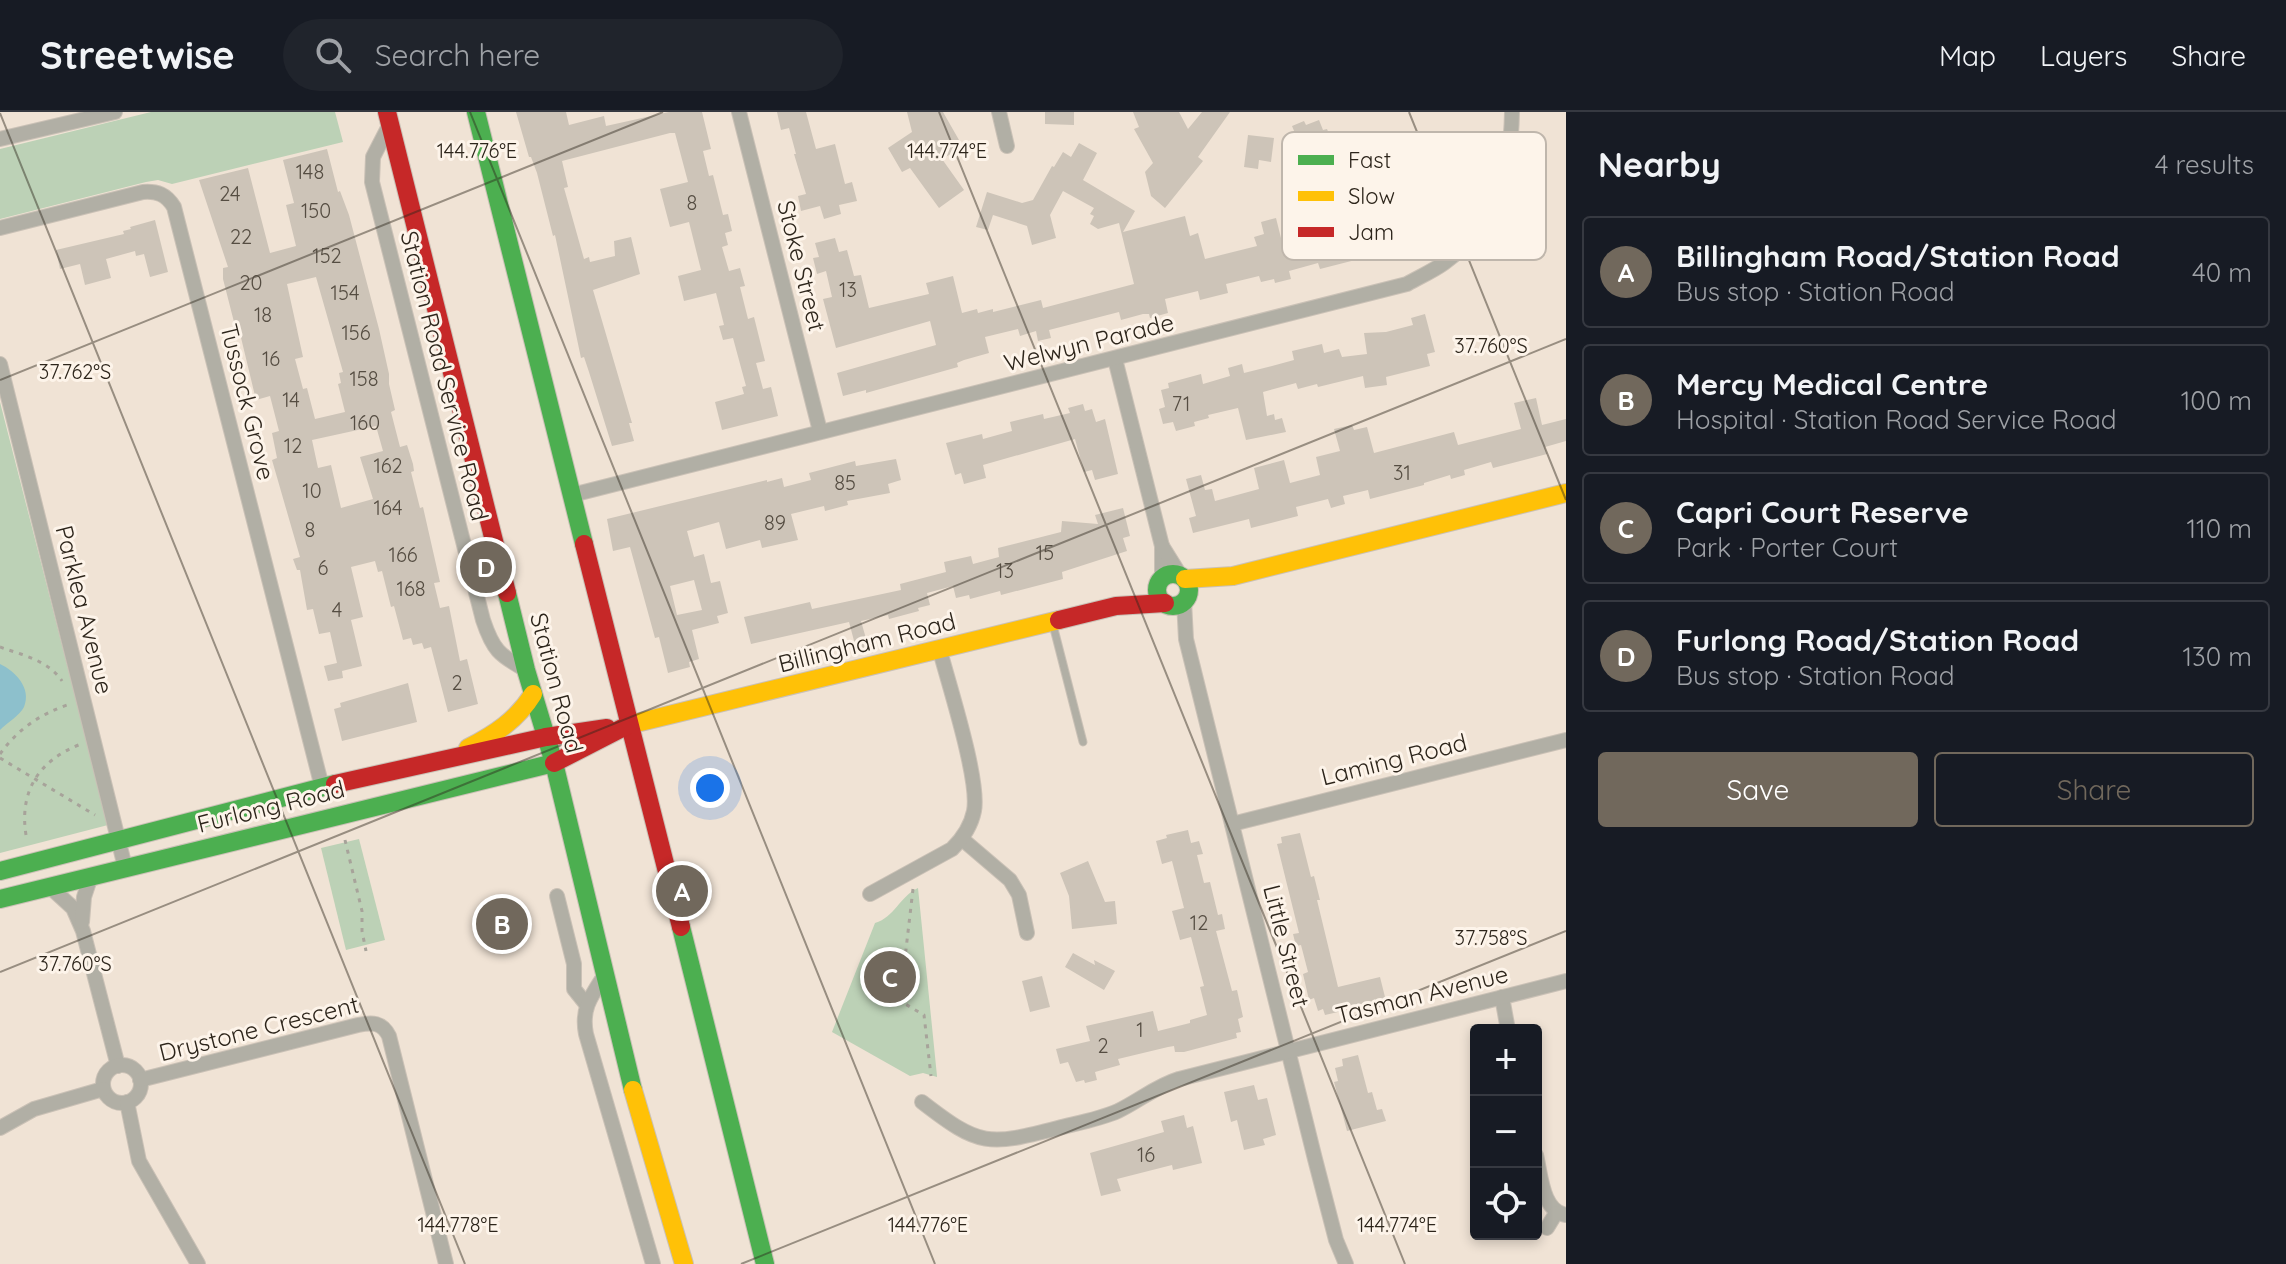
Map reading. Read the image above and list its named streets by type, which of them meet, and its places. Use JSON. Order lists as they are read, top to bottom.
{
  "streets": {
    "main road": ["Billingham Road", "Station Road", "Furlong Road"],
    "street": [
      "Stoke Street",
      "Welwyn Parade",
      "Station Road Service Road",
      "Tussock Grove",
      "Parklea Avenue",
      "Laming Road",
      "Little Street",
      "Tasman Avenue",
      "Drystone Crescent"
    ]
  },
  "crossings": [
    ["Stoke Street", "Welwyn Parade"],
    ["Welwyn Parade", "Little Street"],
    ["Station Road Service Road", "Station Road"],
    ["Tussock Grove", "Furlong Road"],
    ["Parklea Avenue", "Furlong Road"],
    ["Billingham Road", "Furlong Road"],
    ["Billingham Road", "Little Street"],
    ["Station Road", "Furlong Road"],
    ["Laming Road", "Little Street"],
    ["Little Street", "Tasman Avenue"]
  ],
  "house_numbers": [
    "148",
    "24",
    "8",
    "150",
    "22",
    "152",
    "20",
    "13",
    "154",
    "18",
    "156",
    "16",
    "158",
    "14",
    "71",
    "160",
    "12",
    "162",
    "31",
    "85",
    "10",
    "164",
    "89",
    "8",
    "15",
    "166",
    "6",
    "13",
    "168",
    "4",
    "2",
    "12",
    "1",
    "2",
    "16"
  ],
  "legend": ["Fast", "Slow", "Jam"],
  "page": {
    "header": "Streetwise",
    "search": "Search here",
    "nav": ["Map", "Layers", "Share"],
    "heading": ["Nearby", "4 results"],
    "list": [
      {
        "mark": "A",
        "name": "Billingham Road/Station Road",
        "note": "Bus stop · Station Road",
        "value": "40 m"
      },
      {
        "mark": "B",
        "name": "Mercy Medical Centre",
        "note": "Hospital · Station Road Service Road",
        "value": "100 m"
      },
      {
        "mark": "C",
        "name": "Capri Court Reserve",
        "note": "Park · Porter Court",
        "value": "110 m"
      },
      {
        "mark": "D",
        "name": "Furlong Road/Station Road",
        "note": "Bus stop · Station Road",
        "value": "130 m"
      }
    ],
    "pins": [
      "D",
      "A",
      "B",
      "C"
    ],
    "buttons": ["Save", "Share"],
    "map_buttons": ["+", "−"]
  },
  "coordinates": [
    "144.776°E",
    "144.774°E",
    "37.760°S",
    "37.762°S",
    "37.758°S",
    "144.778°E"
  ]
}
